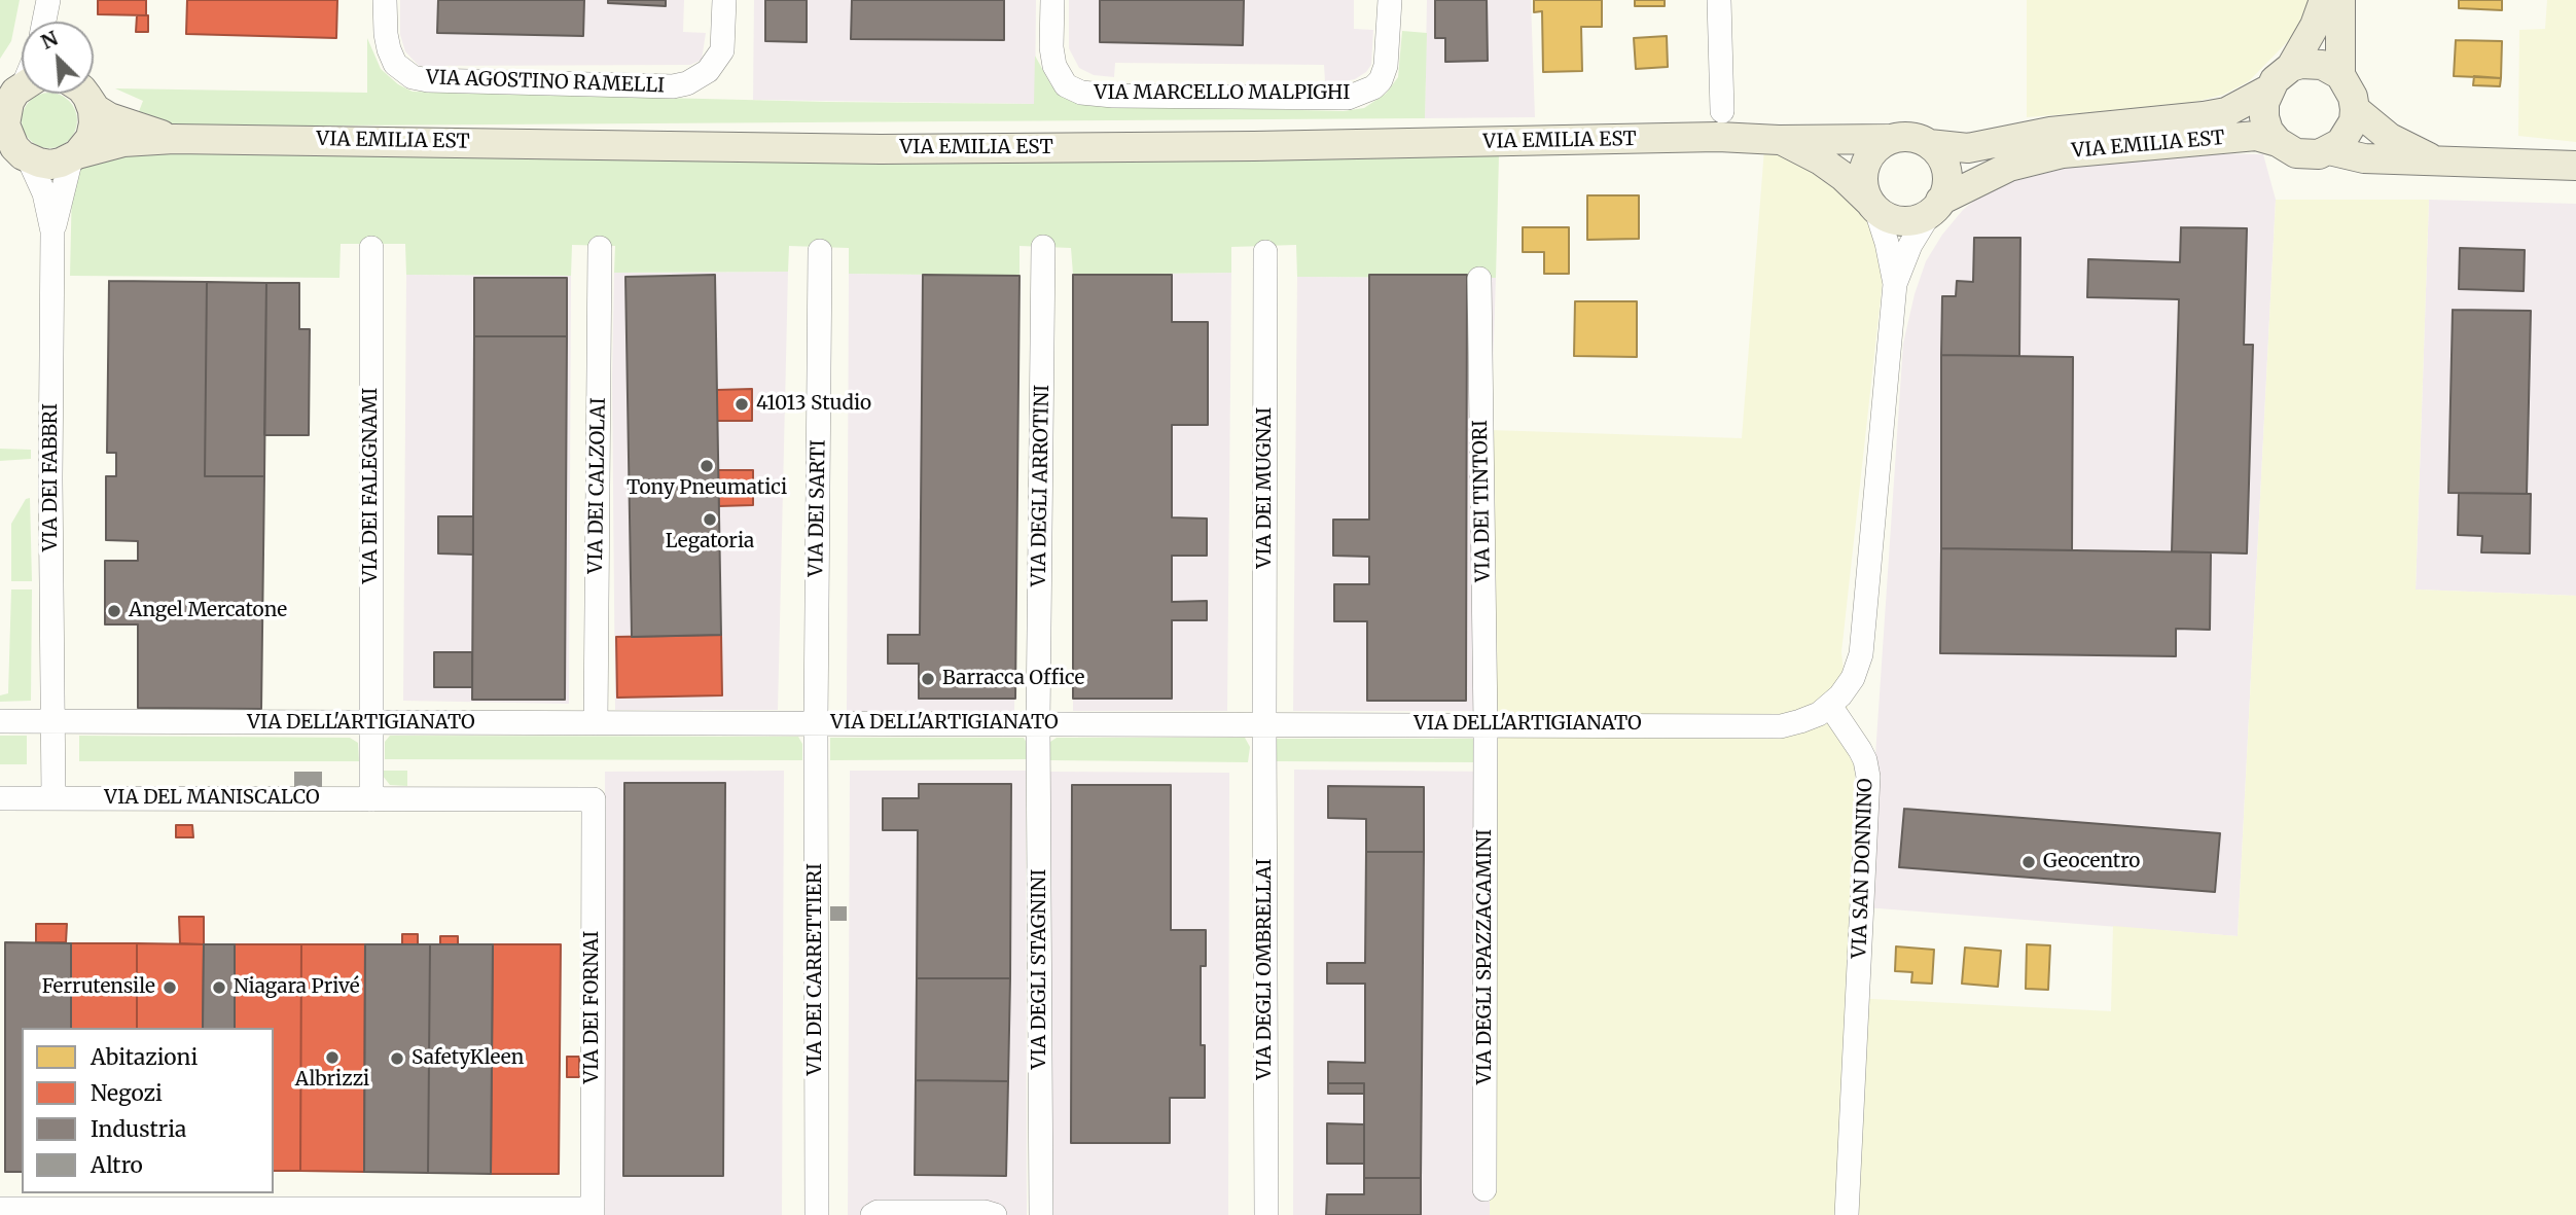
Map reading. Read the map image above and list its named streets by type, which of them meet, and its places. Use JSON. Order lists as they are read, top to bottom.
{
  "streets": {
    "main road": ["VIA EMILIA EST"],
    "street": [
      "VIA AGOSTINO RAMELLI",
      "VIA MARCELLO MALPIGHI",
      "VIA DEI FABBRI",
      "VIA DEI FALEGNAMI",
      "VIA DEI CALZOLAI",
      "VIA DEGLI ARROTINI",
      "VIA DEI MUGNAI",
      "VIA DEI TINTORI",
      "VIA DEI SARTI",
      "VIA DELL'ARTIGIANATO",
      "VIA DEL MANISCALCO",
      "VIA SAN DONNINO",
      "VIA DEGLI SPAZZACAMINI",
      "VIA DEI CARRETTIERI",
      "VIA DEGLI STAGNINI",
      "VIA DEGLI OMBRELLAI",
      "VIA DEI FORNAI"
    ]
  },
  "crossings": [
    ["VIA EMILIA EST", "VIA DEI FABBRI"],
    ["VIA DEI FABBRI", "VIA DELL'ARTIGIANATO"],
    ["VIA DEI FALEGNAMI", "VIA DELL'ARTIGIANATO"],
    ["VIA DEI CALZOLAI", "VIA DELL'ARTIGIANATO"],
    ["VIA DEGLI ARROTINI", "VIA DELL'ARTIGIANATO"],
    ["VIA DEGLI ARROTINI", "VIA DEGLI STAGNINI"],
    ["VIA DEI MUGNAI", "VIA DELL'ARTIGIANATO"],
    ["VIA DEI MUGNAI", "VIA DEGLI OMBRELLAI"],
    ["VIA DEI TINTORI", "VIA DELL'ARTIGIANATO"],
    ["VIA DEI TINTORI", "VIA DEGLI SPAZZACAMINI"],
    ["VIA DEI SARTI", "VIA DELL'ARTIGIANATO"],
    ["VIA DEI SARTI", "VIA DEI CARRETTIERI"],
    ["VIA DELL'ARTIGIANATO", "VIA SAN DONNINO"],
    ["VIA DELL'ARTIGIANATO", "VIA DEGLI SPAZZACAMINI"],
    ["VIA DELL'ARTIGIANATO", "VIA DEI CARRETTIERI"],
    ["VIA DELL'ARTIGIANATO", "VIA DEGLI STAGNINI"],
    ["VIA DELL'ARTIGIANATO", "VIA DEGLI OMBRELLAI"],
    ["VIA DEL MANISCALCO", "VIA DEI FORNAI"]
  ],
  "places": [
    "41013 Studio",
    "Tony Pneumatici",
    "Legatoria",
    "Angel Mercatone",
    "Barracca Office",
    "Geocentro",
    "Ferrutensile",
    "Niagara Privé",
    "Albrizzi",
    "SafetyKleen"
  ],
  "legend": [
    "Abitazioni",
    "Negozi",
    "Industria",
    "Altro"
  ],
  "north": "top left"
}
